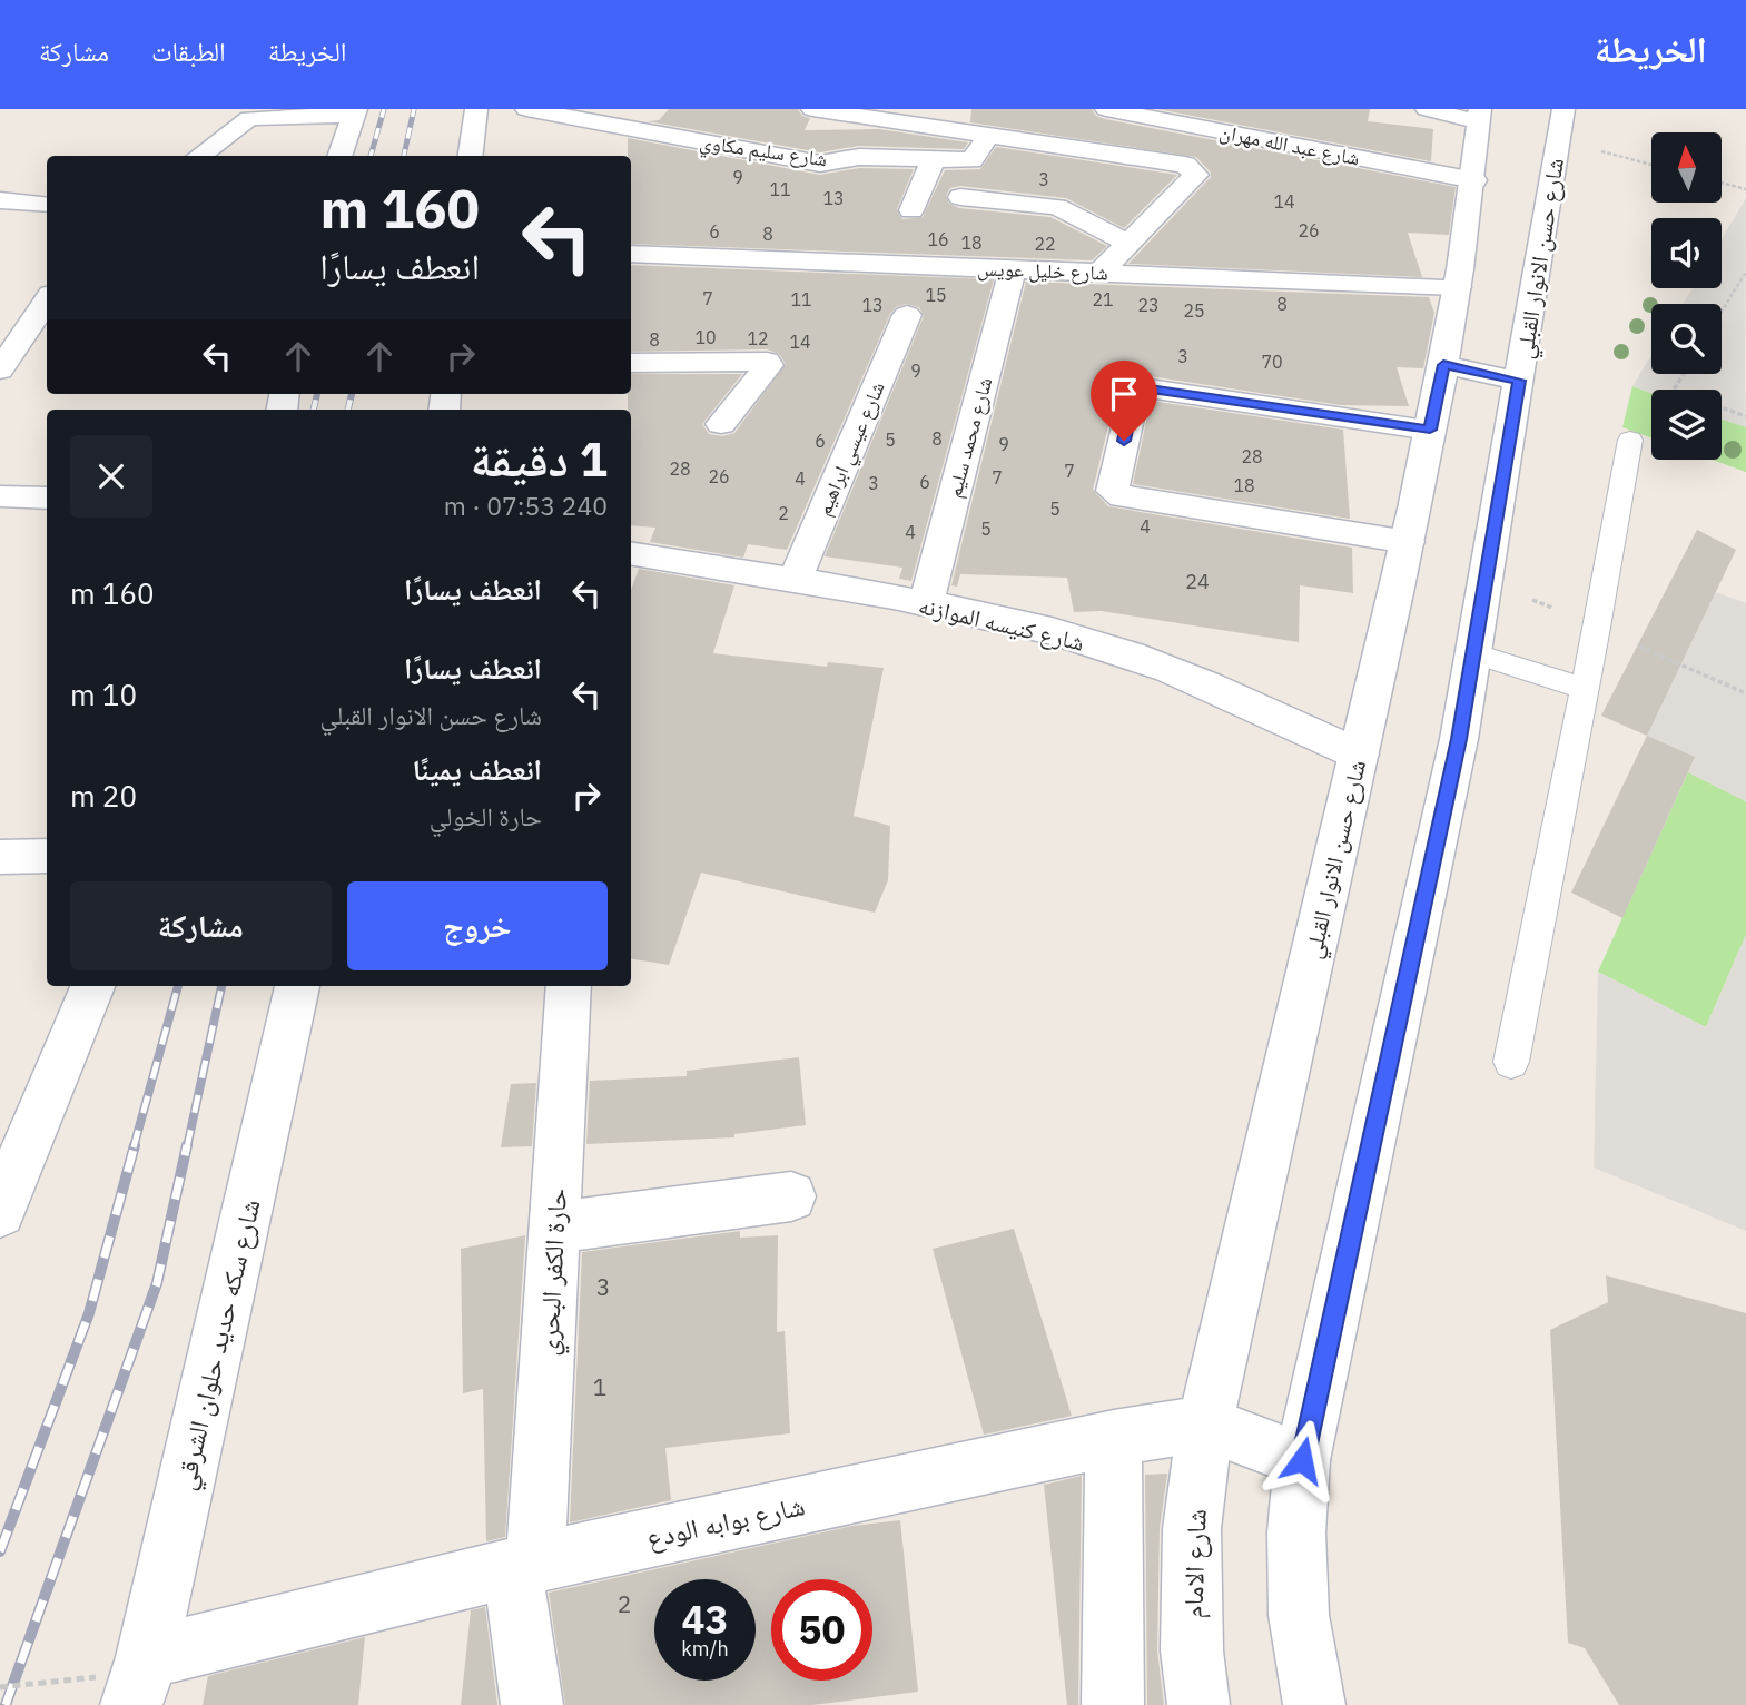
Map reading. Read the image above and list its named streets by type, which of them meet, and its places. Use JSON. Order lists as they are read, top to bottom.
{
  "streets": {
    "street": [
      "شارع عبد الله مهران",
      "شارع سليم مكاوي",
      "شارع حسن الانوار القبلي",
      "شارع خليل عويس",
      "شارع محمد سليم",
      "شارع عيسي ابراهيم",
      "شارع كنيسه الموازنه",
      "حارة الكفر البحري",
      "شارع سكه حديد حلوان الشرقي",
      "شارع بوابه الودع",
      "شارع الامام"
    ]
  },
  "crossings": [
    ["شارع عبد الله مهران", "شارع حسن الانوار القبلي"],
    ["شارع حسن الانوار القبلي", "شارع خليل عويس"],
    ["شارع حسن الانوار القبلي", "شارع كنيسه الموازنه"],
    ["شارع حسن الانوار القبلي", "شارع بوابه الودع"],
    ["شارع حسن الانوار القبلي", "شارع الامام"],
    ["شارع خليل عويس", "شارع محمد سليم"],
    ["شارع محمد سليم", "شارع كنيسه الموازنه"],
    ["شارع عيسي ابراهيم", "شارع كنيسه الموازنه"],
    ["حارة الكفر البحري", "شارع بوابه الودع"],
    ["شارع سكه حديد حلوان الشرقي", "شارع بوابه الودع"],
    ["شارع بوابه الودع", "شارع الامام"]
  ],
  "house_numbers": [
    "9",
    "3",
    "11",
    "13",
    "14",
    "26",
    "6",
    "8",
    "16",
    "18",
    "22",
    "15",
    "7",
    "11",
    "21",
    "8",
    "13",
    "23",
    "25",
    "10",
    "12",
    "8",
    "14",
    "3",
    "70",
    "9",
    "8",
    "5",
    "6",
    "9",
    "28",
    "28",
    "7",
    "26",
    "7",
    "4",
    "6",
    "3",
    "18",
    "5",
    "2",
    "4",
    "5",
    "4",
    "24",
    "3",
    "1",
    "2"
  ],
  "north": "top",
  "page": {
    "header": "الخريطة",
    "nav": ["الخريطة", "الطبقات", "مشاركة"],
    "turn": ["160 m", "انعطف يسارًا"],
    "heading": ["1 دقيقة", "240 m · 07:53"],
    "list": [
      {
        "name": "انعطف يسارًا",
        "value": "160 m"
      },
      {
        "name": "انعطف يسارًا",
        "note": "شارع حسن الانوار القبلي",
        "value": "10 m"
      },
      {
        "name": "انعطف يمينًا",
        "note": "حارة الخولي",
        "value": "20 m"
      }
    ],
    "buttons": ["خروج", "مشاركة"],
    "speed": "43 km/h",
    "limit": "50"
  }
}
